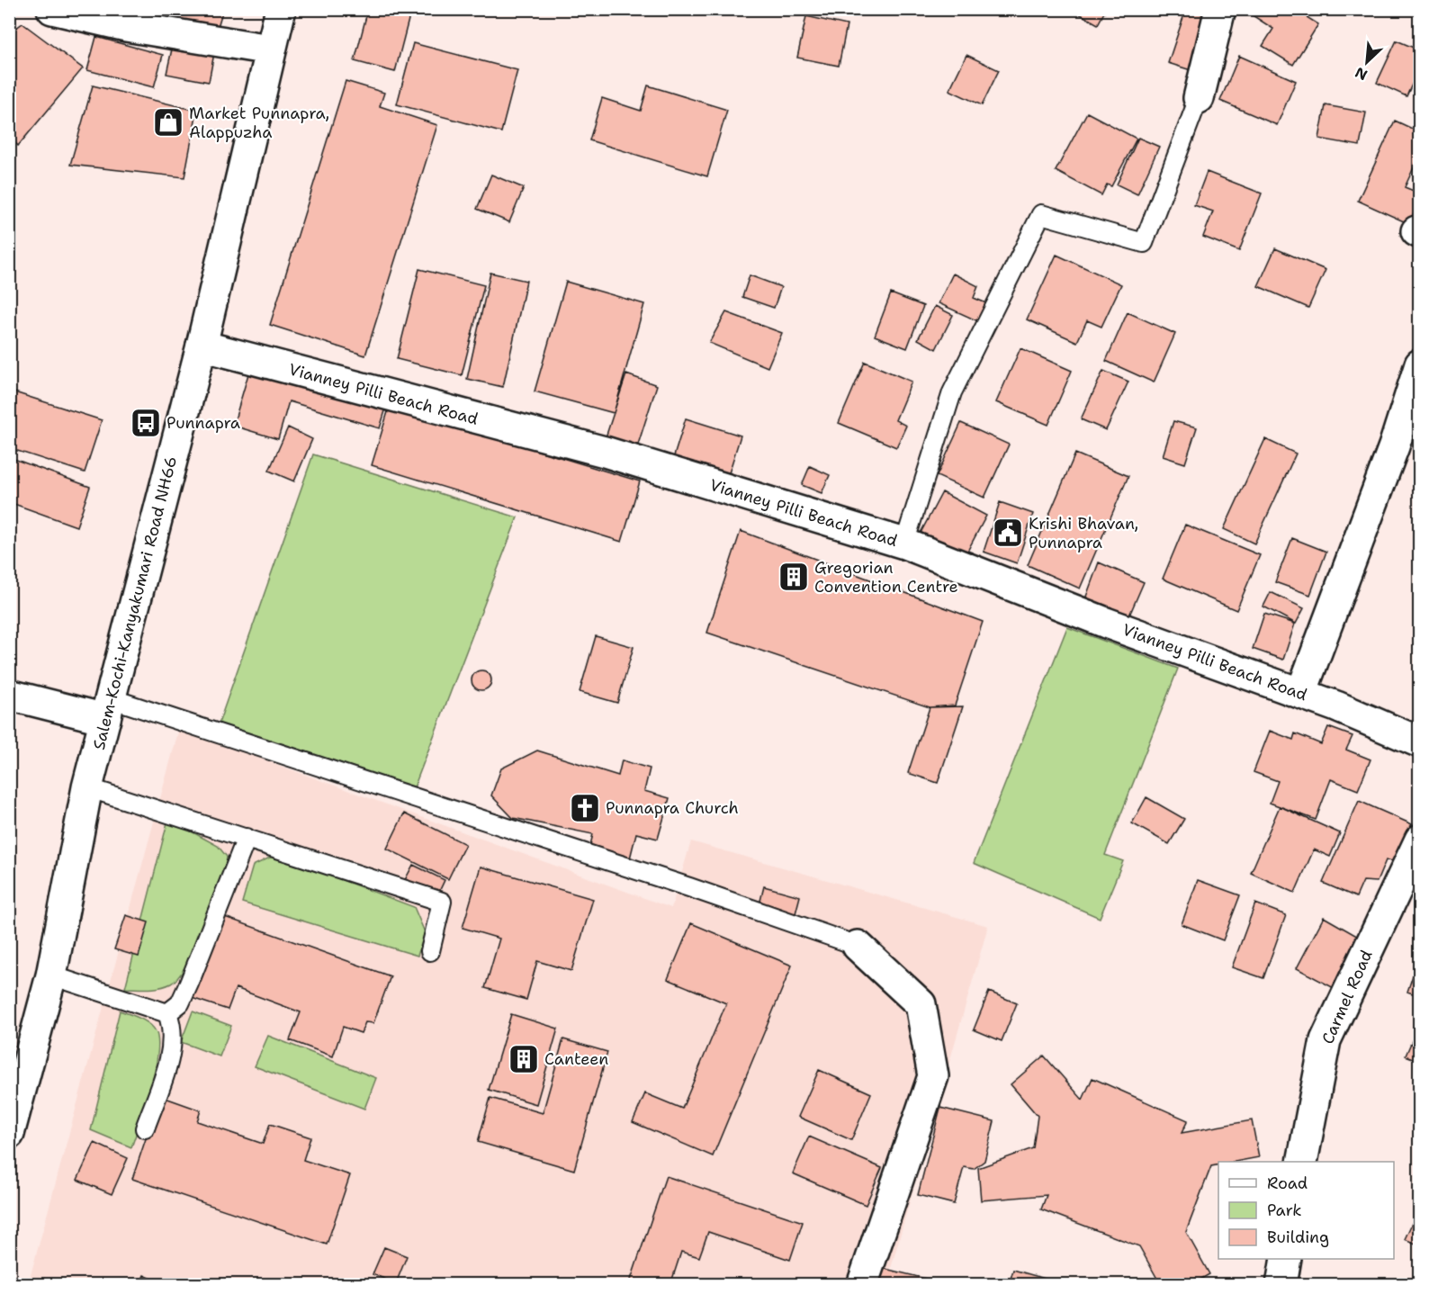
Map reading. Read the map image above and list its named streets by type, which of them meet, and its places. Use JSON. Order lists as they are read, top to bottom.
{
  "streets": {
    "main road": ["Vianney Pilli Beach Road", "Salem-Kochi-Kanyakumari Road NH66", "Carmel Road"]
  },
  "crossings": [
    ["Vianney Pilli Beach Road", "Salem-Kochi-Kanyakumari Road NH66"]
  ],
  "places": {
    "shop": ["Market Punnapra, Alappuzha"],
    "bus stop": ["Punnapra"],
    "public building": ["Krishi Bhavan, Punnapra"],
    "building": ["Gregorian Convention Centre", "Canteen"],
    "church": ["Punnapra Church"]
  },
  "legend": ["Road", "Park", "Building"],
  "north": "bottom left"
}
